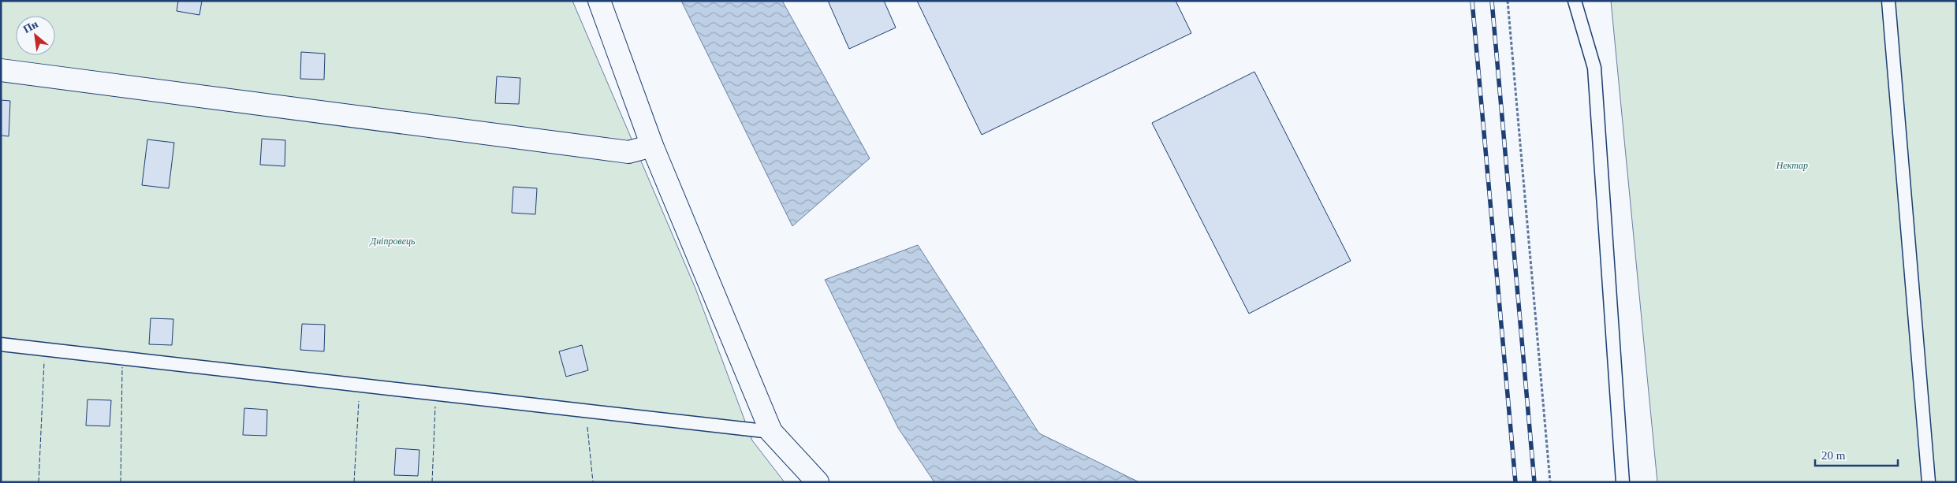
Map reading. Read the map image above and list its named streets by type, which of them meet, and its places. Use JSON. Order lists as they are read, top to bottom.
{
  "parks": ["Нектар", "Дніпровець"],
  "scale_bar": "20 m",
  "north": "top left"
}
